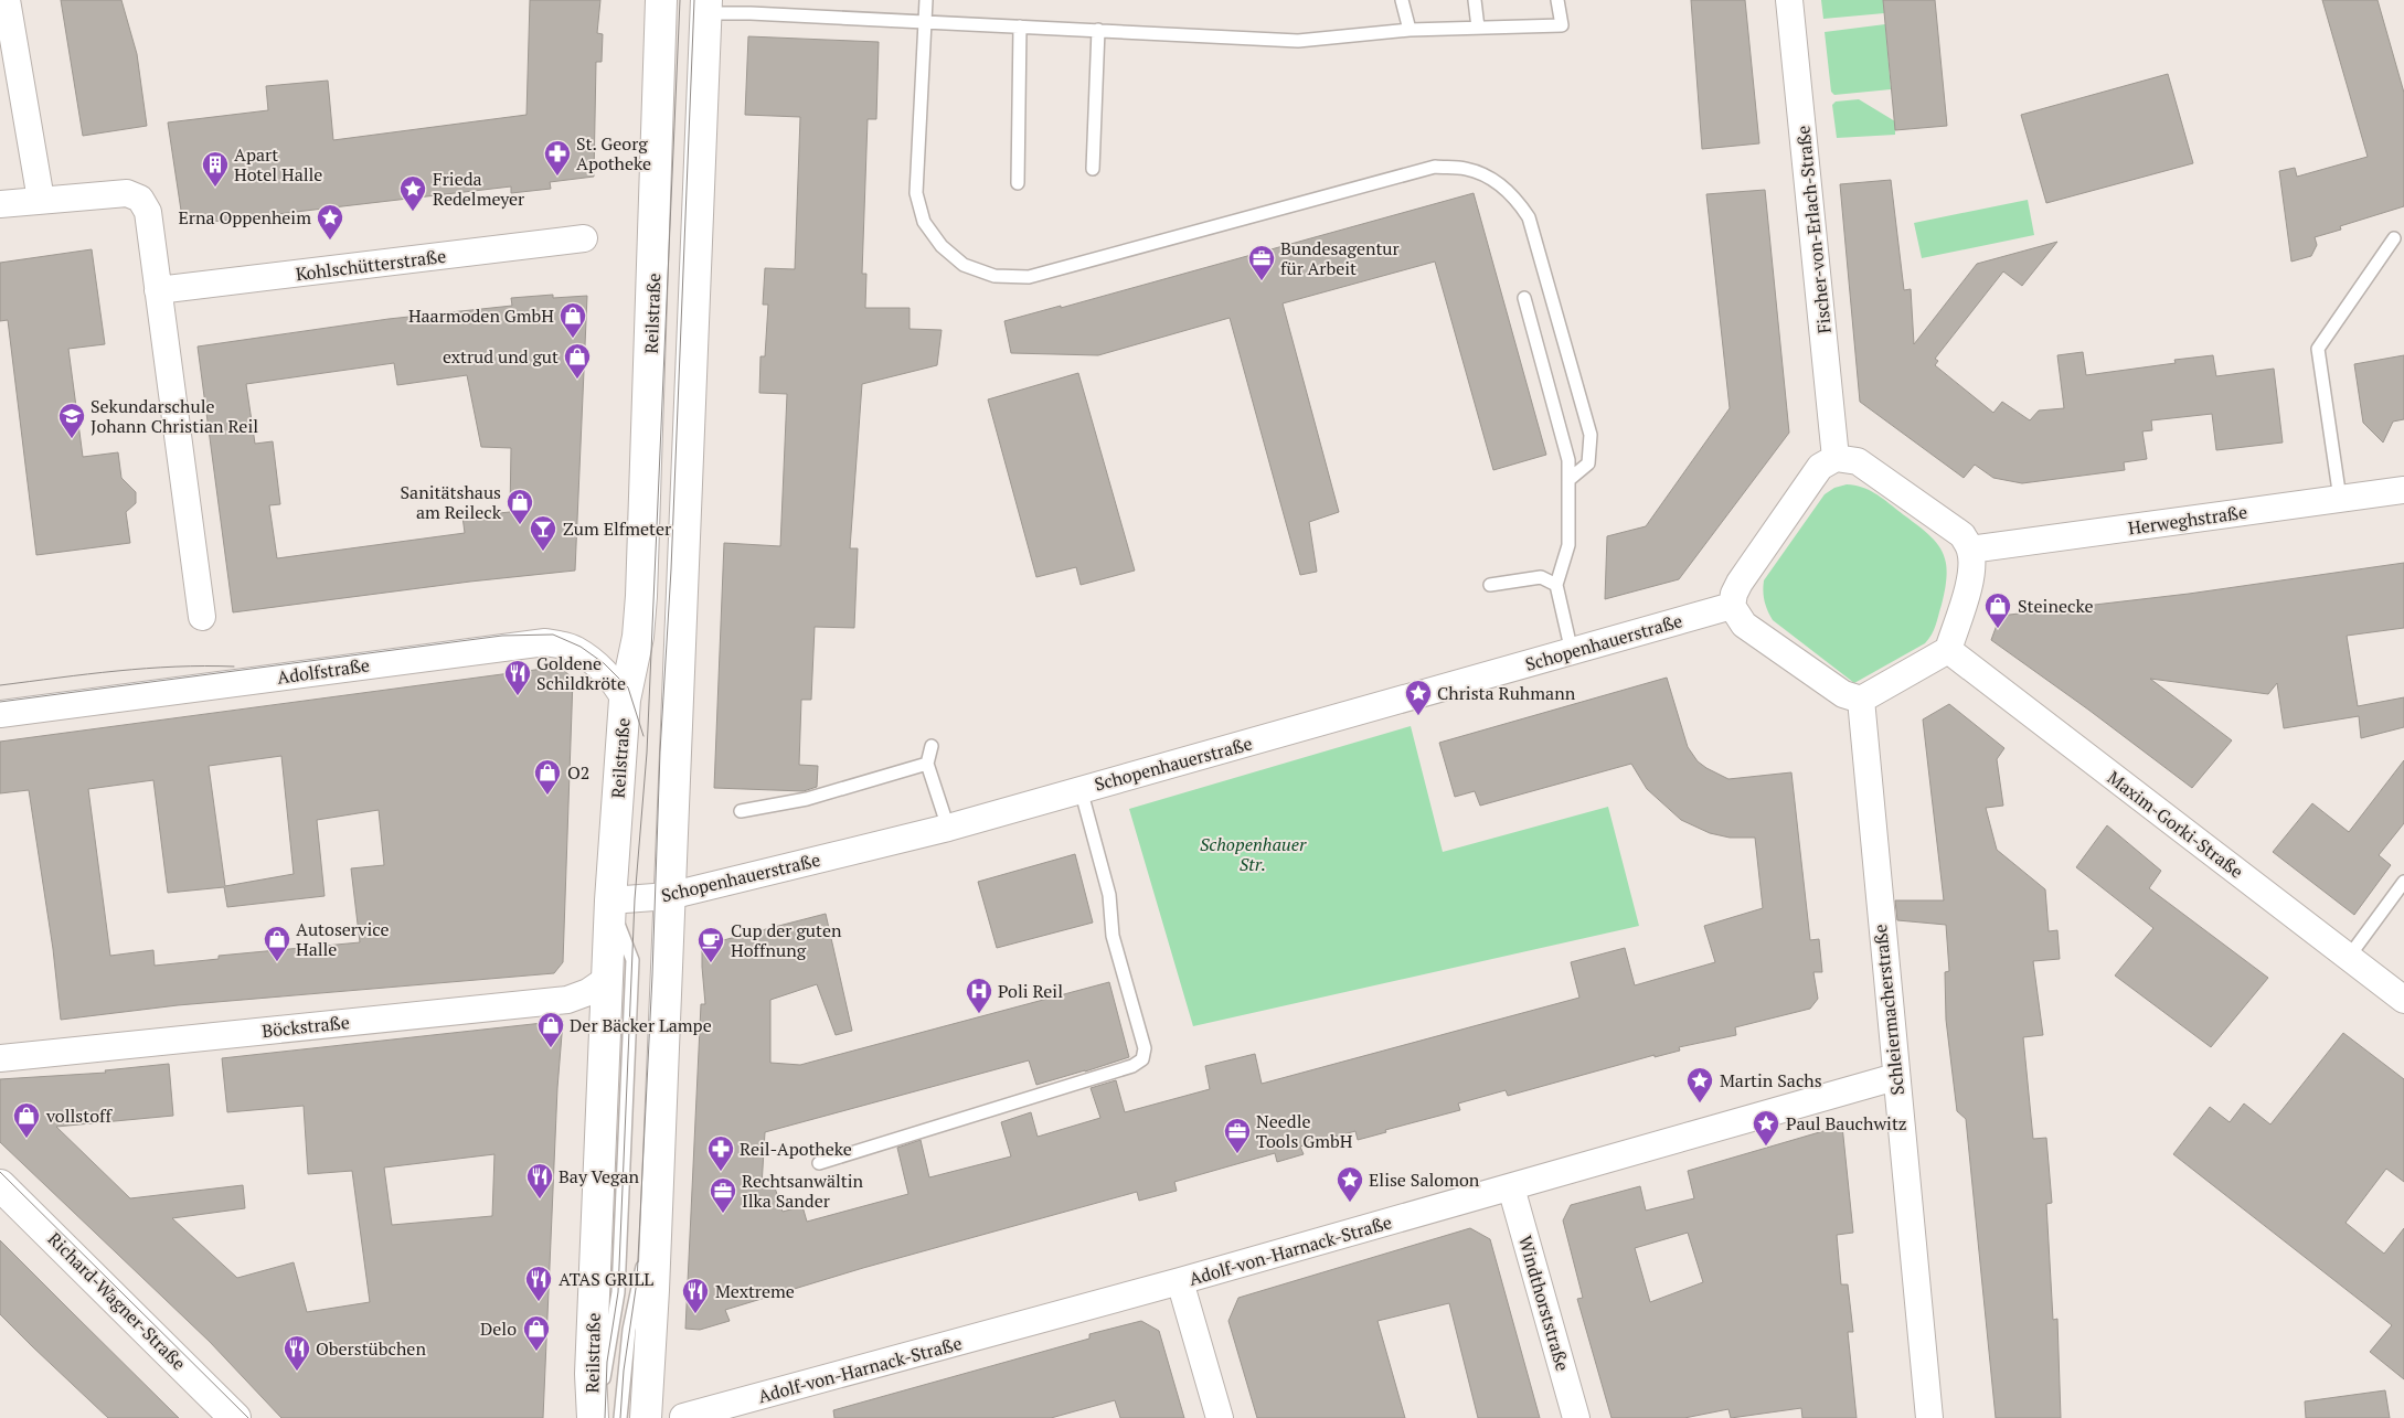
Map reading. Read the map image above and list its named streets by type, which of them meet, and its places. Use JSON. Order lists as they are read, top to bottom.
{
  "streets": {
    "street": [
      "Fischer-von-Erlach-Straße",
      "Kohlschütterstraße",
      "Reilstraße",
      "Herweghstraße",
      "Schopenhauerstraße",
      "Adolfstraße",
      "Maxim-Gorki-Straße",
      "Schleiermacherstraße",
      "Böckstraße",
      "Adolf-von-Harnack-Straße",
      "Richard-Wagner-Straße",
      "Windthorststraße"
    ]
  },
  "crossings": [
    ["Reilstraße", "Schopenhauerstraße"],
    ["Reilstraße", "Adolfstraße"],
    ["Reilstraße", "Böckstraße"],
    ["Schleiermacherstraße", "Adolf-von-Harnack-Straße"],
    ["Adolf-von-Harnack-Straße", "Windthorststraße"]
  ],
  "parks": ["Schopenhauer Str."],
  "places": {
    "pharmacy": ["St. Georg Apotheke", "Reil-Apotheke"],
    "building": ["Apart Hotel Halle"],
    "place": [
      "Frieda Redelmeyer",
      "Erna Oppenheim",
      "Christa Ruhmann",
      "Martin Sachs",
      "Paul Bauchwitz",
      "Elise Salomon"
    ],
    "office": ["Bundesagentur für Arbeit", "Needle Tools GmbH", "Rechtsanwältin Ilka Sander"],
    "shop": [
      "Haarmoden GmbH",
      "extrud und gut",
      "Sanitätshaus am Reileck",
      "Steinecke",
      "O2",
      "Autoservice Halle",
      "Der Bäcker Lampe",
      "vollstoff",
      "Delo"
    ],
    "school or university": ["Sekundarschule Johann Christian Reil"],
    "bar": ["Zum Elfmeter"],
    "restaurant": [
      "Goldene Schildkröte",
      "Bay Vegan",
      "ATAS GRILL",
      "Mextreme",
      "Oberstübchen"
    ],
    "cafe": ["Cup der guten Hoffnung"],
    "hospital": ["Poli Reil"]
  }
}
